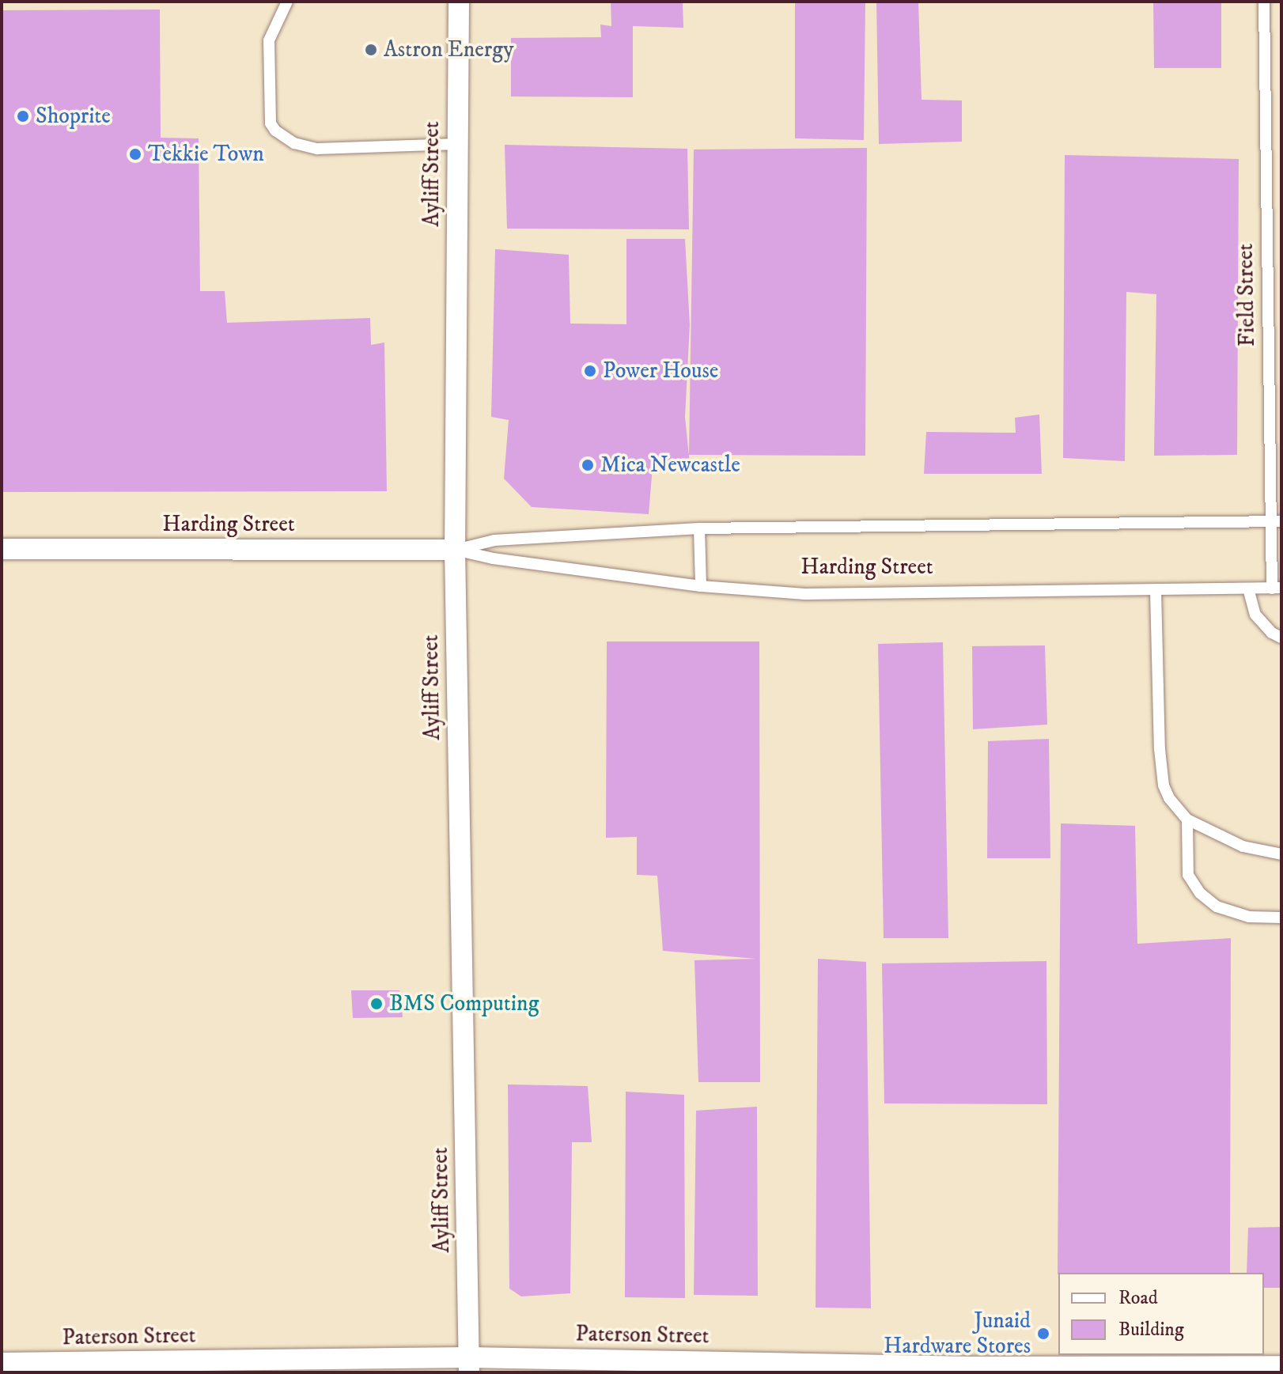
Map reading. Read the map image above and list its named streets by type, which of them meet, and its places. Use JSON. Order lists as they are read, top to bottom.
{
  "streets": {
    "street": ["Ayliff Street", "Harding Street", "Paterson Street"],
    "lane": ["Field Street"]
  },
  "crossings": [
    ["Ayliff Street", "Harding Street"],
    ["Ayliff Street", "Paterson Street"],
    ["Field Street", "Harding Street"]
  ],
  "places": [
    "Astron Energy",
    "Shoprite",
    "Tekkie Town",
    "Power House",
    "Mica Newcastle",
    "BMS Computing",
    "Junaid Hardware Stores"
  ],
  "legend": ["Road", "Building"]
}
